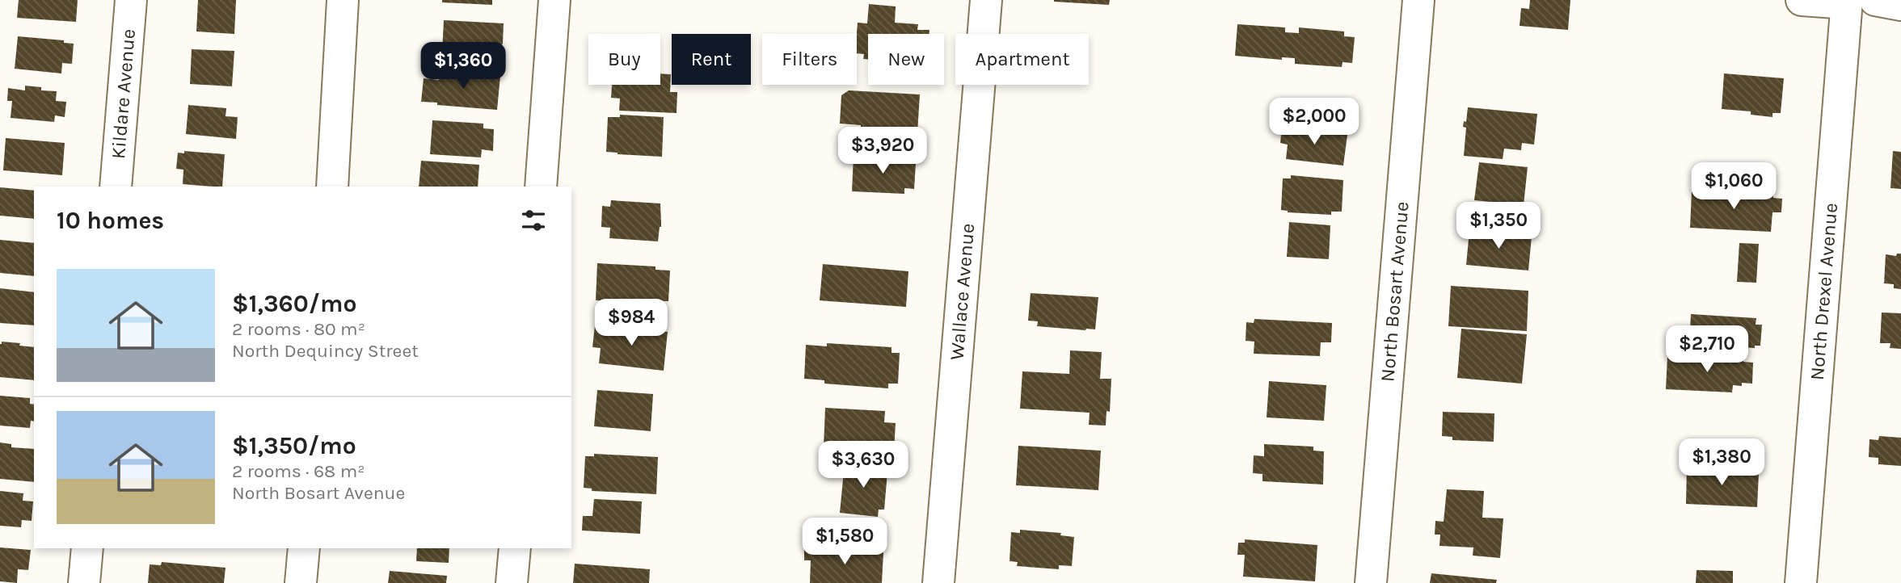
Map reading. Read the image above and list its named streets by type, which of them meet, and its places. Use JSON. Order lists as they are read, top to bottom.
{
  "streets": {
    "street": [
      "Kildare Avenue",
      "Wallace Avenue",
      "North Bosart Avenue",
      "North Drexel Avenue"
    ]
  },
  "page": {
    "chip": [
      "Buy",
      "Rent",
      "Filters",
      "New",
      "Apartment"
    ],
    "price": [
      "$1,360",
      "$2,000",
      "$3,920",
      "$1,060",
      "$1,350",
      "$984",
      "$2,710",
      "$1,380",
      "$3,630",
      "$1,580"
    ],
    "heading": "10 homes",
    "list": [
      {
        "name": "$1,360/mo",
        "note": "2 rooms · 80 m² · North Dequincy Street"
      },
      {
        "name": "$1,350/mo",
        "note": "2 rooms · 68 m² · North Bosart Avenue"
      }
    ]
  }
}
